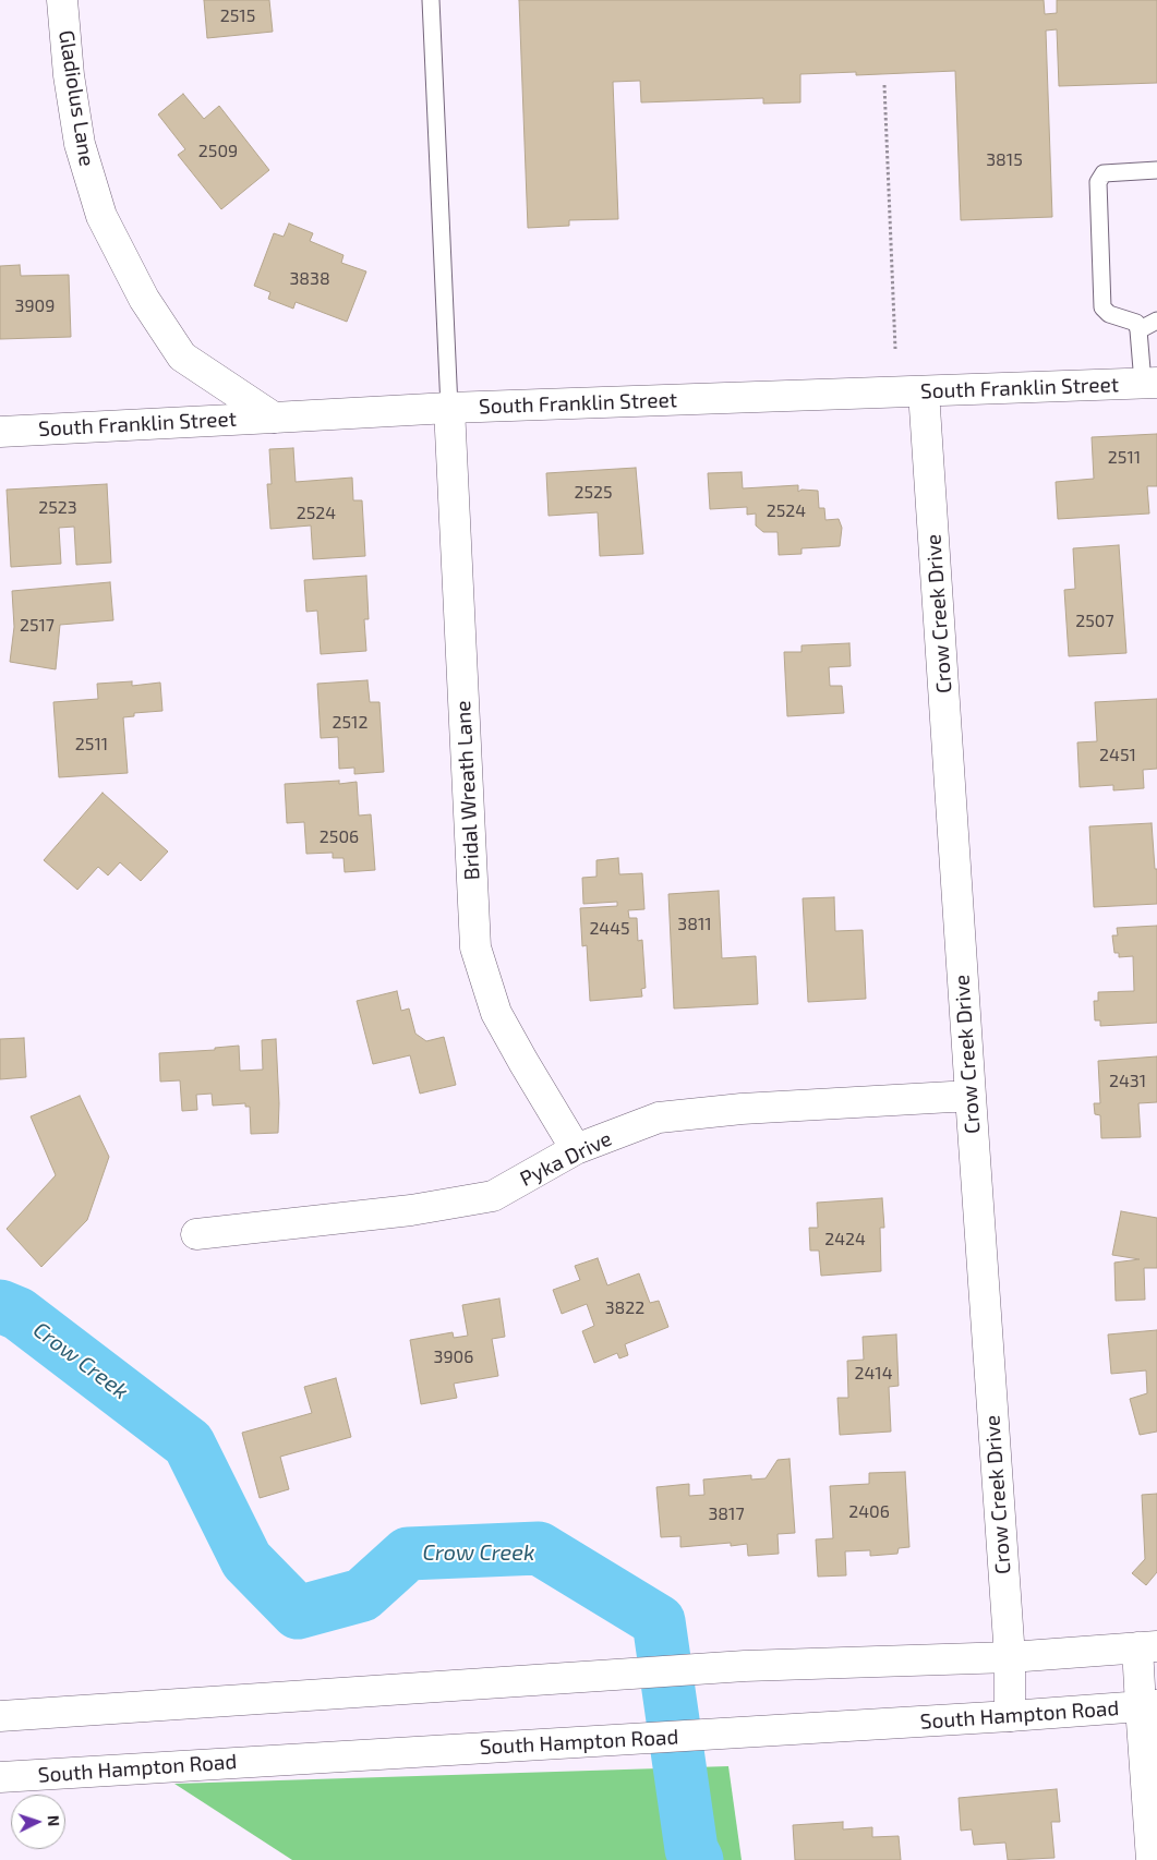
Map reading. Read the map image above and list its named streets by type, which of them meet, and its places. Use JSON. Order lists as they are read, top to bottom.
{
  "streets": {
    "street": [
      "Gladiolus Lane",
      "South Franklin Street",
      "Crow Creek Drive",
      "Bridal Wreath Lane",
      "Pyka Drive",
      "South Hampton Road"
    ]
  },
  "crossings": [
    ["Gladiolus Lane", "South Franklin Street"],
    ["South Franklin Street", "Crow Creek Drive"],
    ["South Franklin Street", "Bridal Wreath Lane"],
    ["Crow Creek Drive", "Pyka Drive"],
    ["Crow Creek Drive", "South Hampton Road"],
    ["Bridal Wreath Lane", "Pyka Drive"]
  ],
  "water": ["Crow Creek"],
  "house_numbers": [
    "2515",
    "2509",
    "3815",
    "3838",
    "3909",
    "2511",
    "2525",
    "2523",
    "2524",
    "2524",
    "2507",
    "2517",
    "2512",
    "2511",
    "2451",
    "2506",
    "3811",
    "2445",
    "2431",
    "2424",
    "3822",
    "3906",
    "2414",
    "2406",
    "3817"
  ],
  "north": "right"
}
